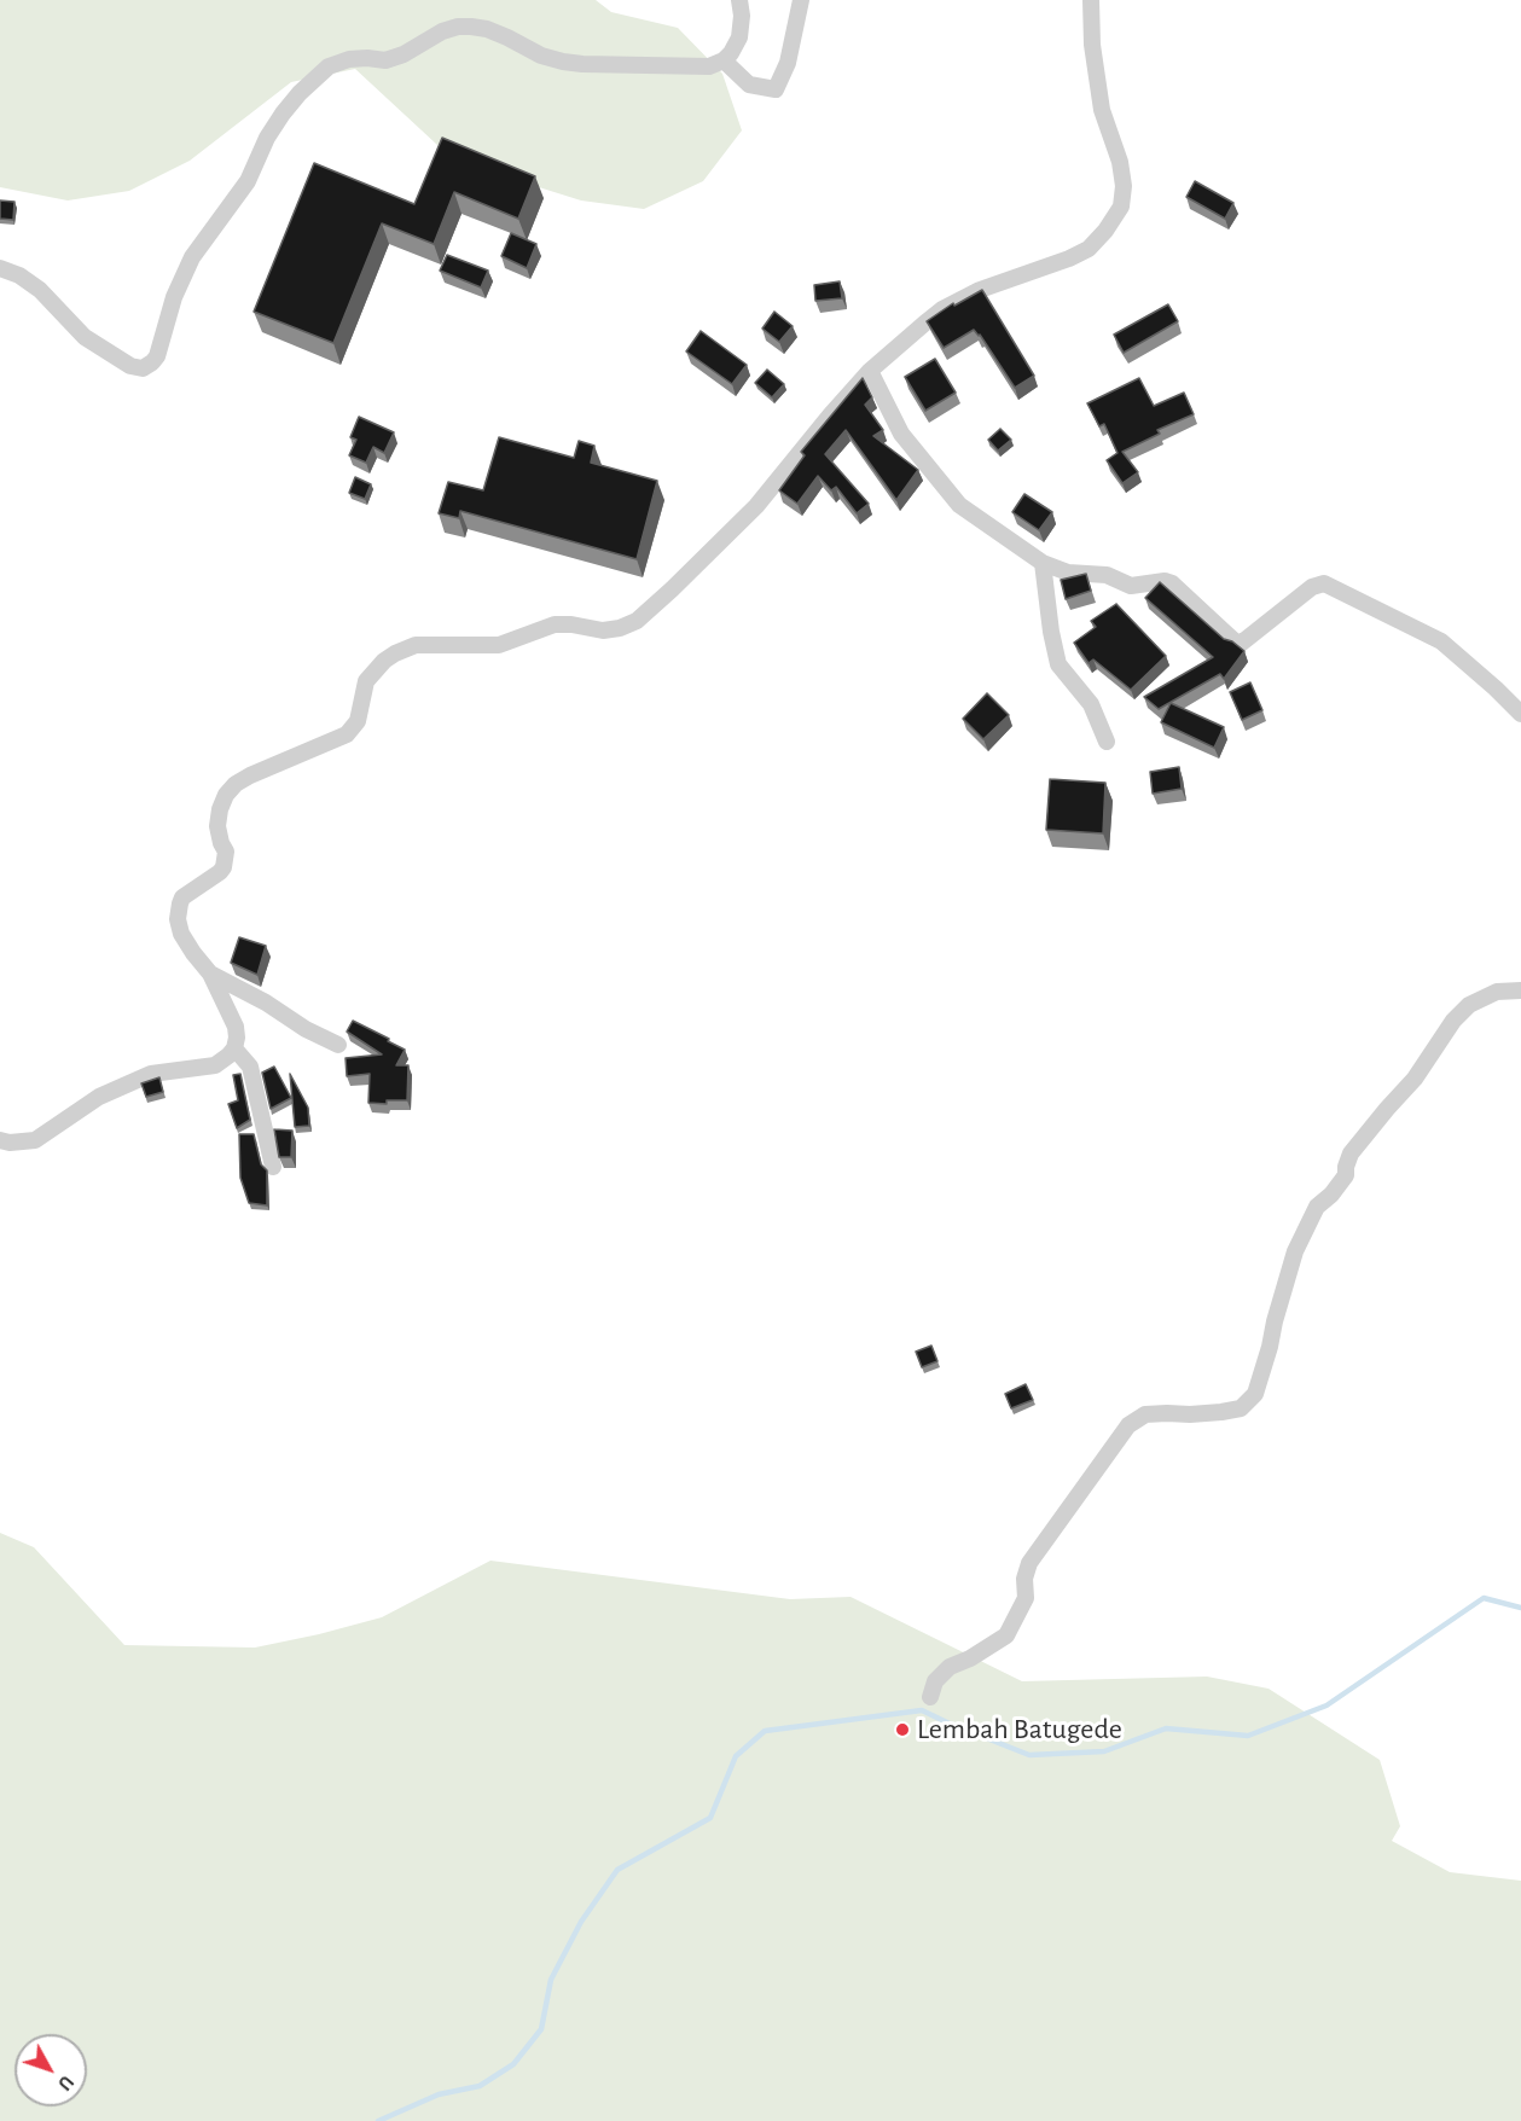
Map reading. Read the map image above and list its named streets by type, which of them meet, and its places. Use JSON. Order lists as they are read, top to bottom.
{
  "places": ["Lembah Batugede"],
  "north": "bottom right"
}
